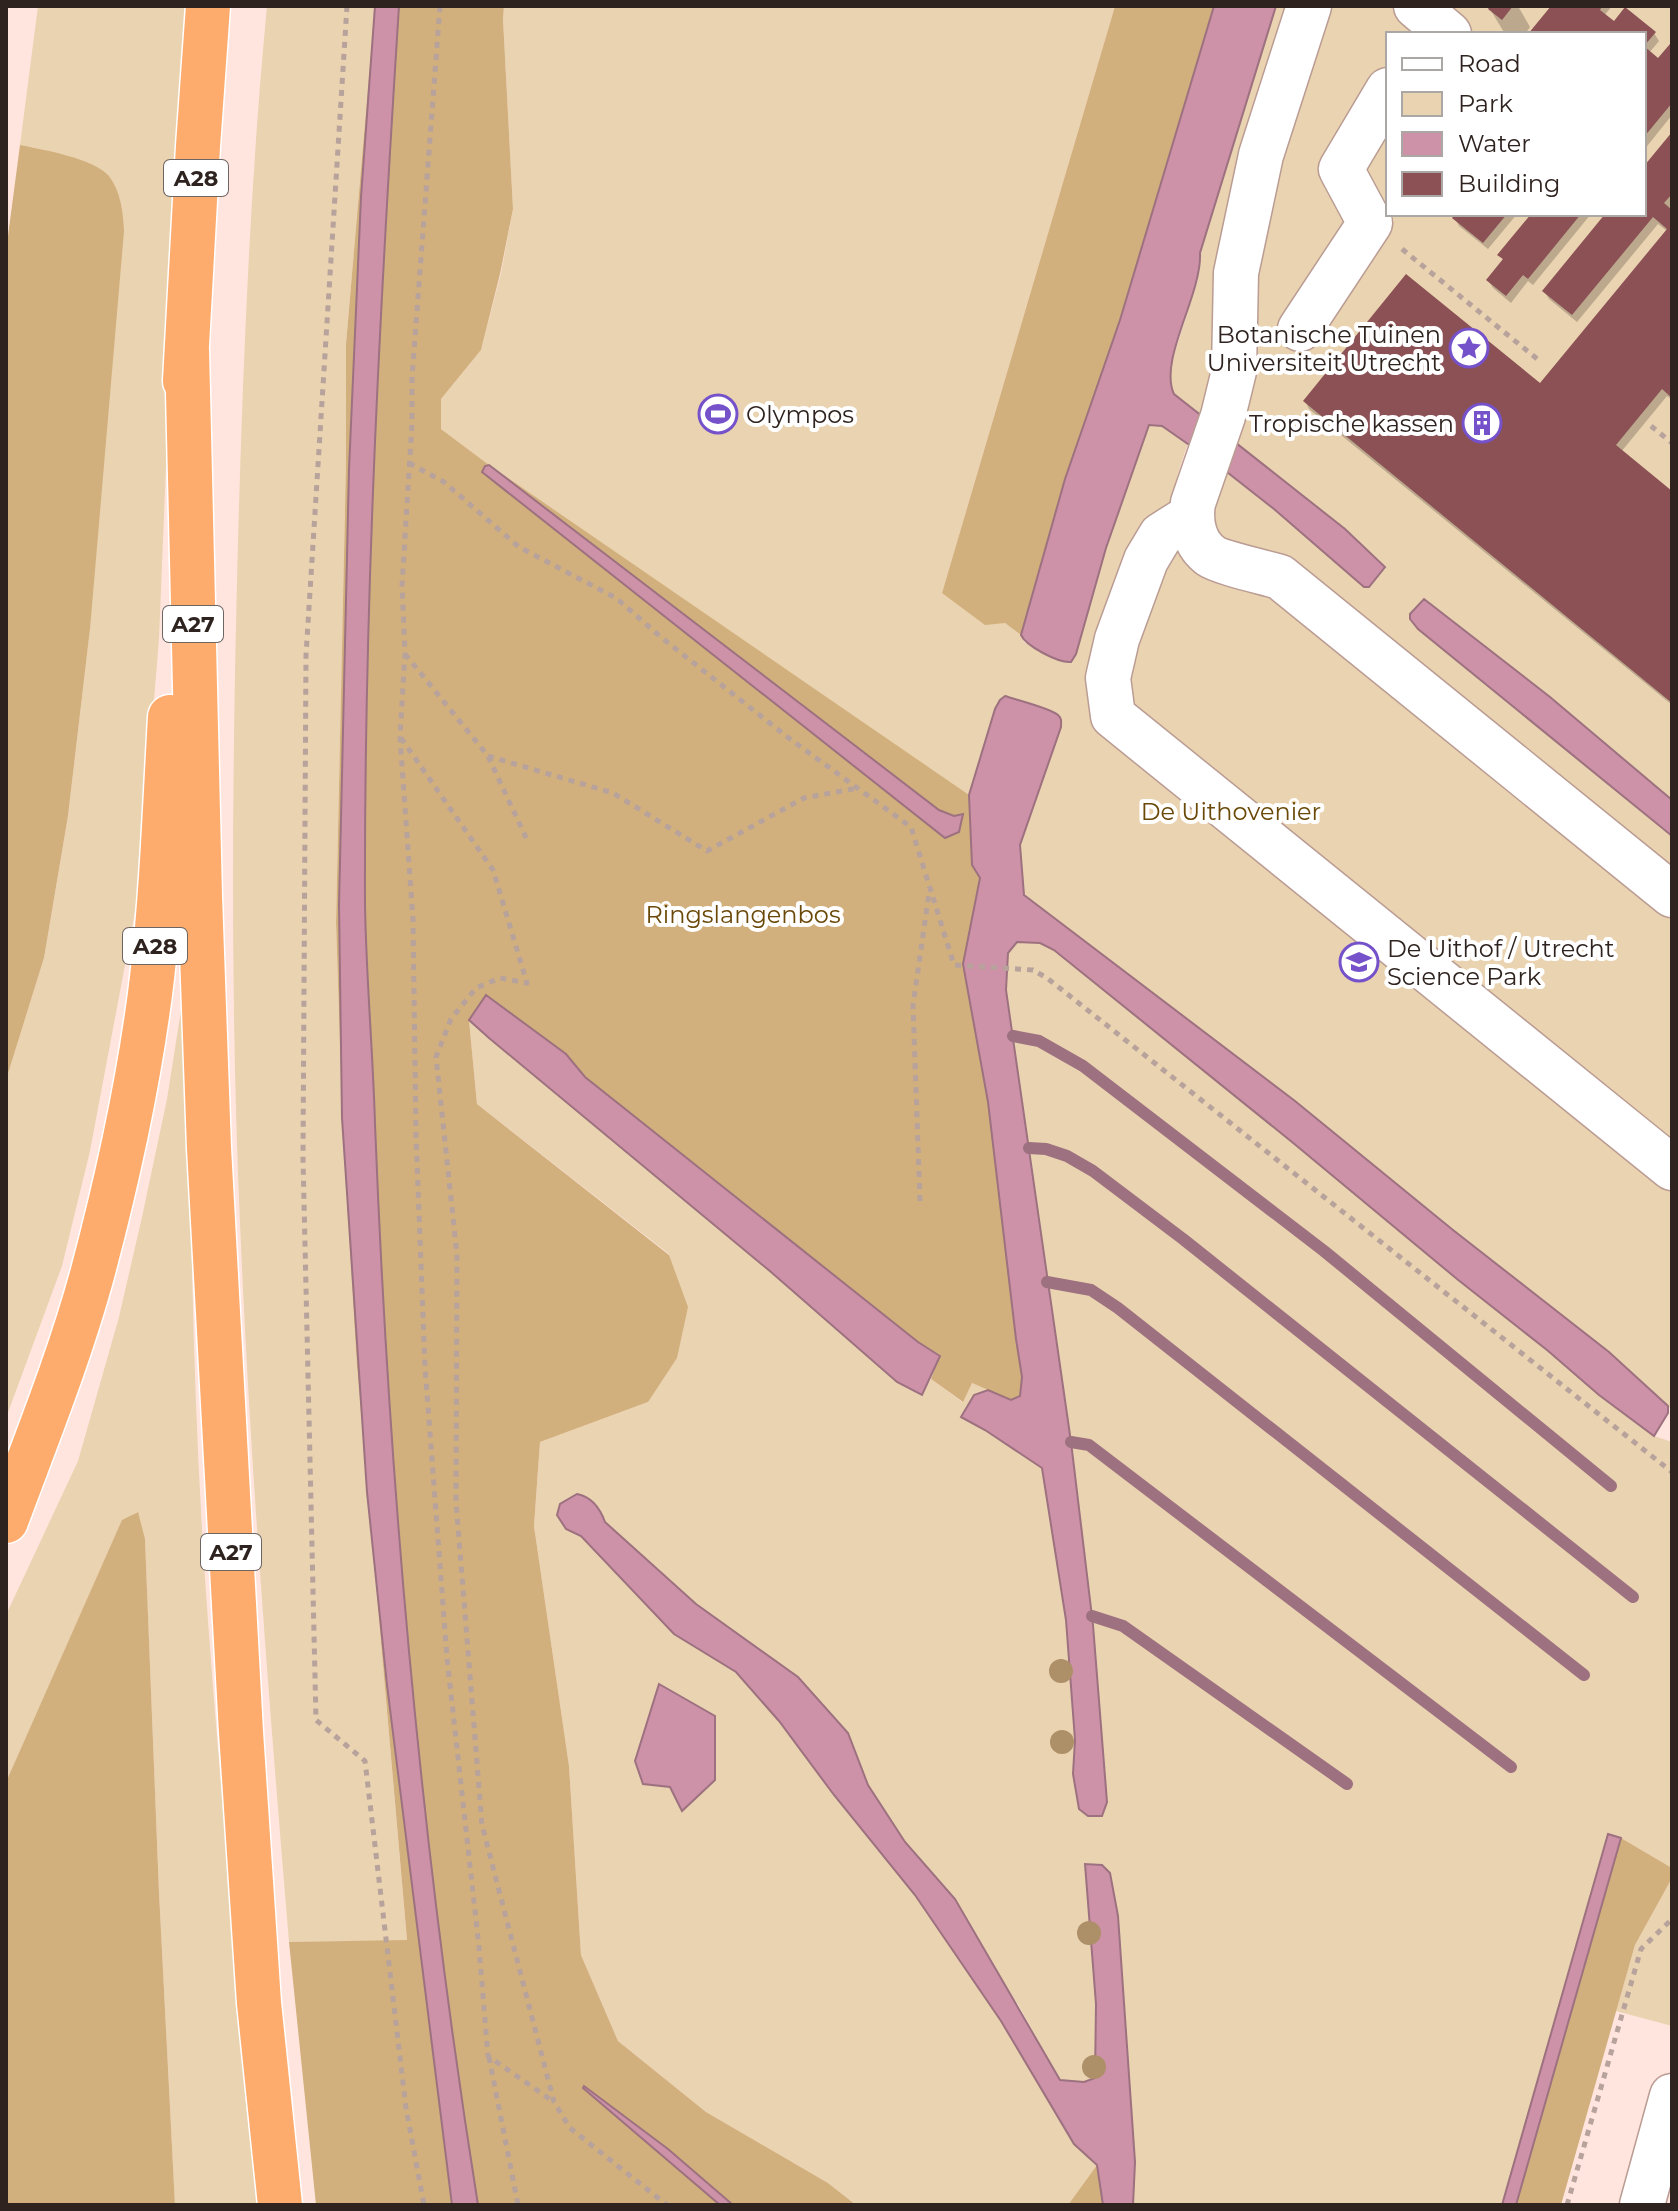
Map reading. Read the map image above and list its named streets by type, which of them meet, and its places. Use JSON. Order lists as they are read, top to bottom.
{
  "streets": {
    "highway": ["A28", "A27"]
  },
  "crossings": [
    ["A28", "A27"]
  ],
  "parks": ["De Uithovenier", "Ringslangenbos"],
  "places": {
    "place": ["Botanische Tuinen Universiteit Utrecht"],
    "sports": ["Olympos"],
    "building": ["Tropische kassen"],
    "school or university": ["De Uithof / Utrecht Science Park"]
  },
  "legend": [
    "Road",
    "Park",
    "Water",
    "Building"
  ]
}
